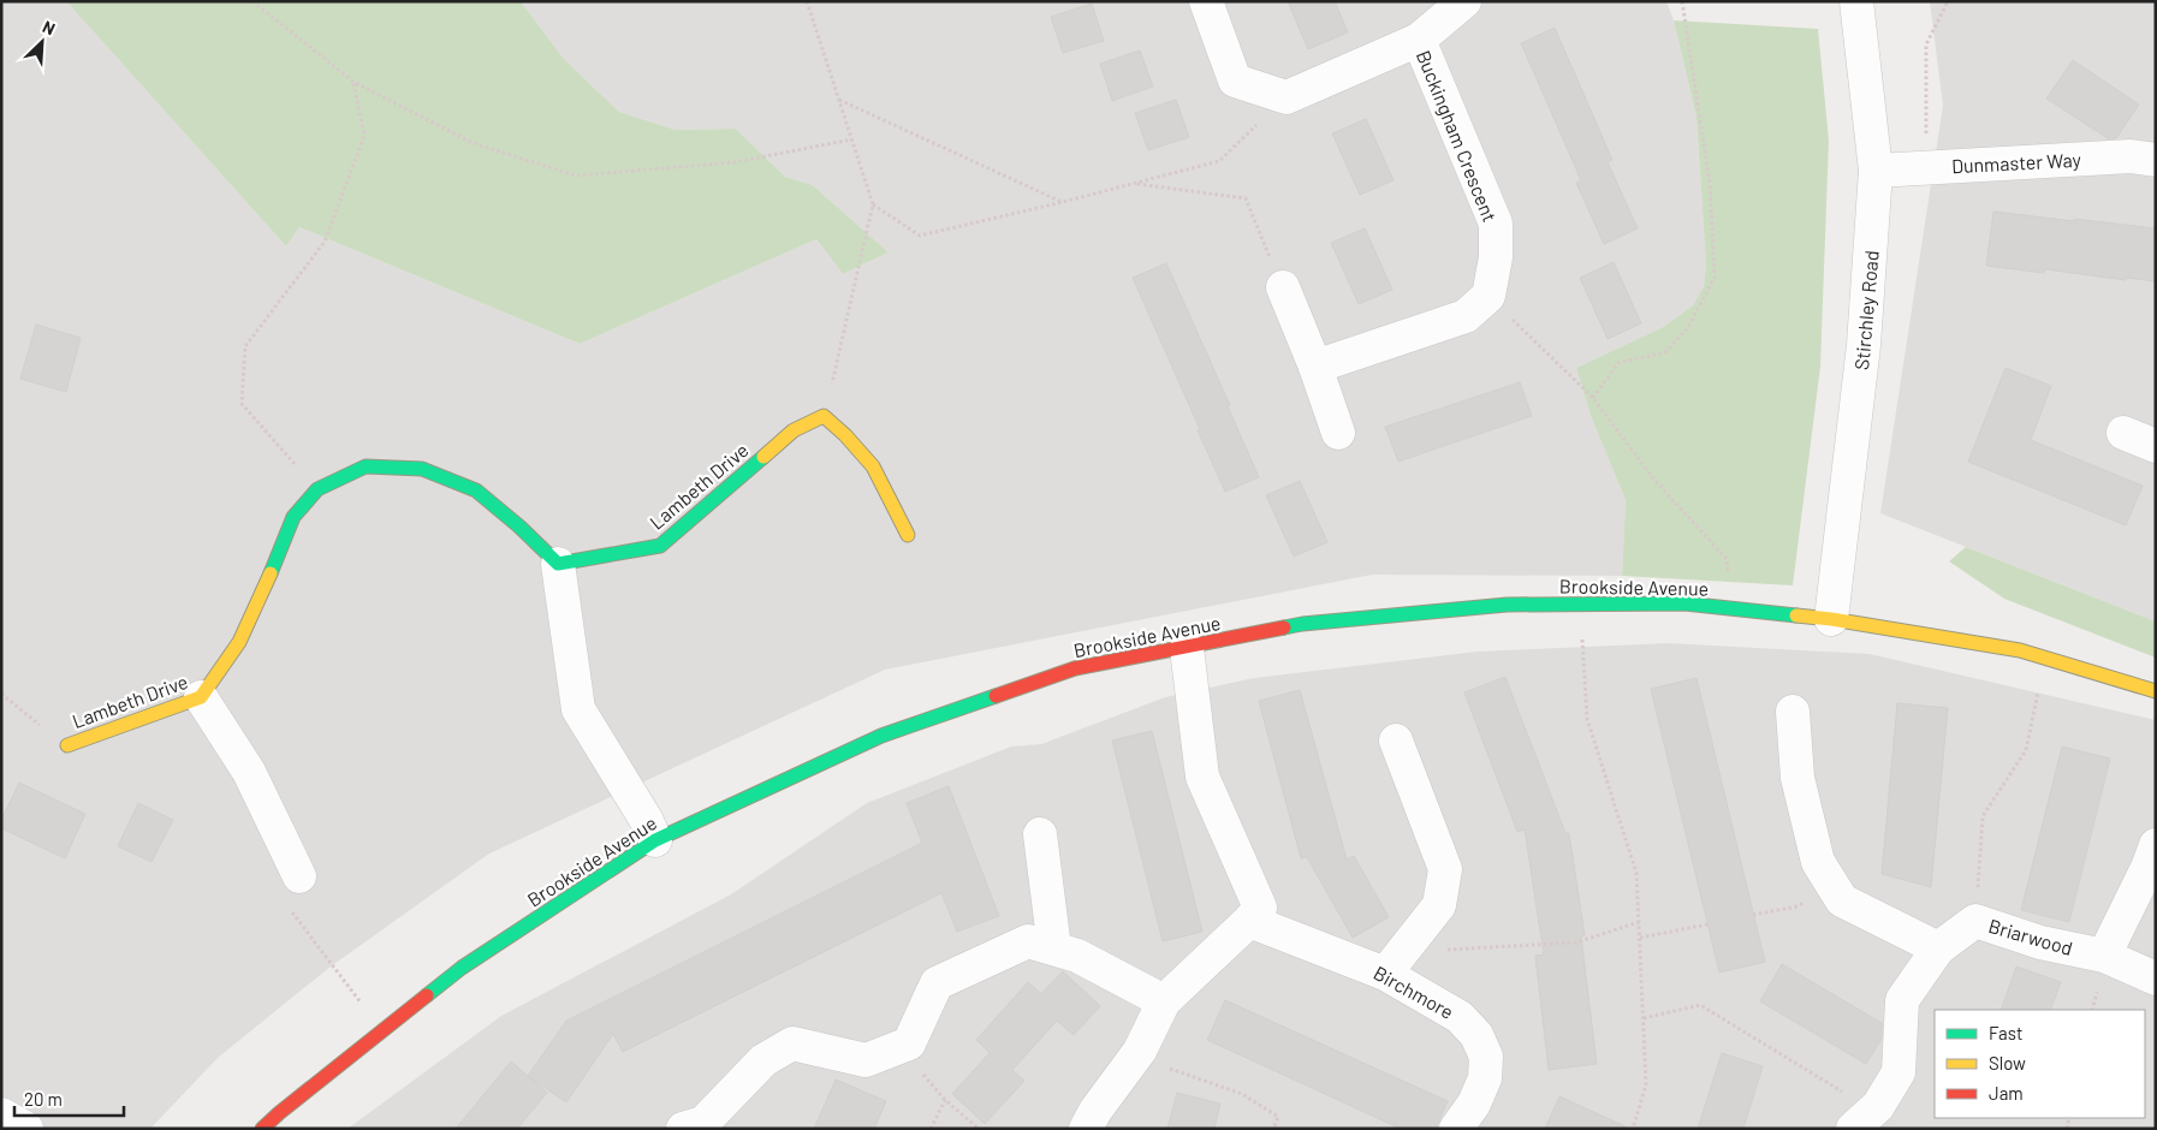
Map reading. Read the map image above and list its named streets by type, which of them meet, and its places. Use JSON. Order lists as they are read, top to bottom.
{
  "streets": {
    "street": [
      "Buckingham Crescent",
      "Dunmaster Way",
      "Stirchley Road",
      "Lambeth Drive",
      "Brookside Avenue",
      "Briarwood",
      "Birchmore"
    ]
  },
  "crossings": [
    ["Dunmaster Way", "Stirchley Road"],
    ["Stirchley Road", "Brookside Avenue"]
  ],
  "legend": ["Fast", "Slow", "Jam"],
  "scale_bar": "20 m",
  "north": "top right"
}
